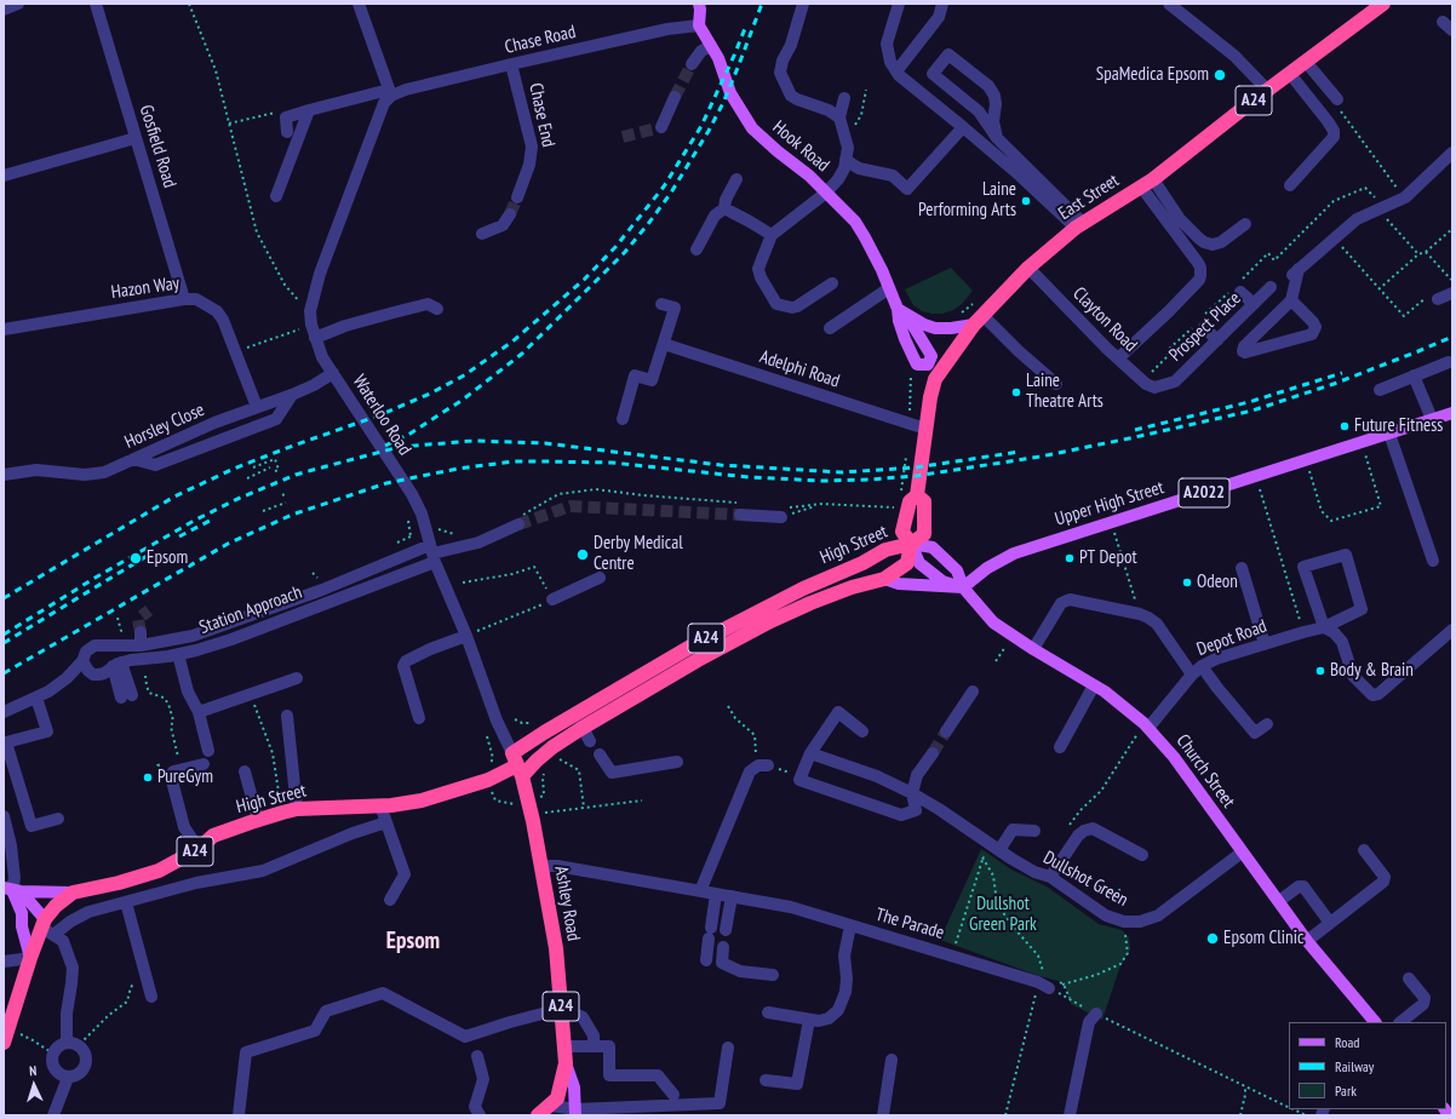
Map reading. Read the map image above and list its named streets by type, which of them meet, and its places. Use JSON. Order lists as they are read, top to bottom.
{
  "streets": {
    "highway": [
      "A24",
      "East Street",
      "High Street",
      "Ashley Road"
    ],
    "main road": [
      "Hook Road",
      "A2022",
      "Upper High Street",
      "Church Street"
    ],
    "street": [
      "Chase Road",
      "Chase End",
      "Gosfield Road",
      "Hazon Way",
      "Clayton Road",
      "Prospect Place",
      "Adelphi Road",
      "Waterloo Road",
      "Horsley Close",
      "Station Approach",
      "Depot Road",
      "Dullshot Green",
      "The Parade"
    ]
  },
  "crossings": [
    ["Chase Road", "Chase End"],
    ["Chase Road", "Hook Road"],
    ["Chase Road", "Waterloo Road"],
    ["A24", "High Street"],
    ["A24", "Ashley Road"],
    ["Gosfield Road", "Hazon Way"],
    ["Hook Road", "East Street"],
    ["East Street", "Clayton Road"],
    ["East Street", "Adelphi Road"],
    ["East Street", "High Street"],
    ["East Street", "Church Street"],
    ["Hazon Way", "Horsley Close"],
    ["Clayton Road", "Prospect Place"],
    ["Waterloo Road", "Horsley Close"],
    ["Waterloo Road", "High Street"],
    ["Waterloo Road", "Station Approach"],
    ["Waterloo Road", "Ashley Road"],
    ["Upper High Street", "Church Street"],
    ["High Street", "Church Street"],
    ["High Street", "Ashley Road"],
    ["Depot Road", "Church Street"],
    ["Church Street", "Dullshot Green"],
    ["Ashley Road", "The Parade"]
  ],
  "districts": ["Epsom"],
  "parks": ["Dullshot Green Park"],
  "places": [
    "SpaMedica Epsom",
    "Laine Performing Arts",
    "Laine Theatre Arts",
    "Future Fitness",
    "Derby Medical Centre",
    "Epsom",
    "PT Depot",
    "Odeon",
    "Body & Brain",
    "PureGym",
    "Epsom Clinic"
  ],
  "legend": ["Road", "Railway", "Park"],
  "north": "top"
}
